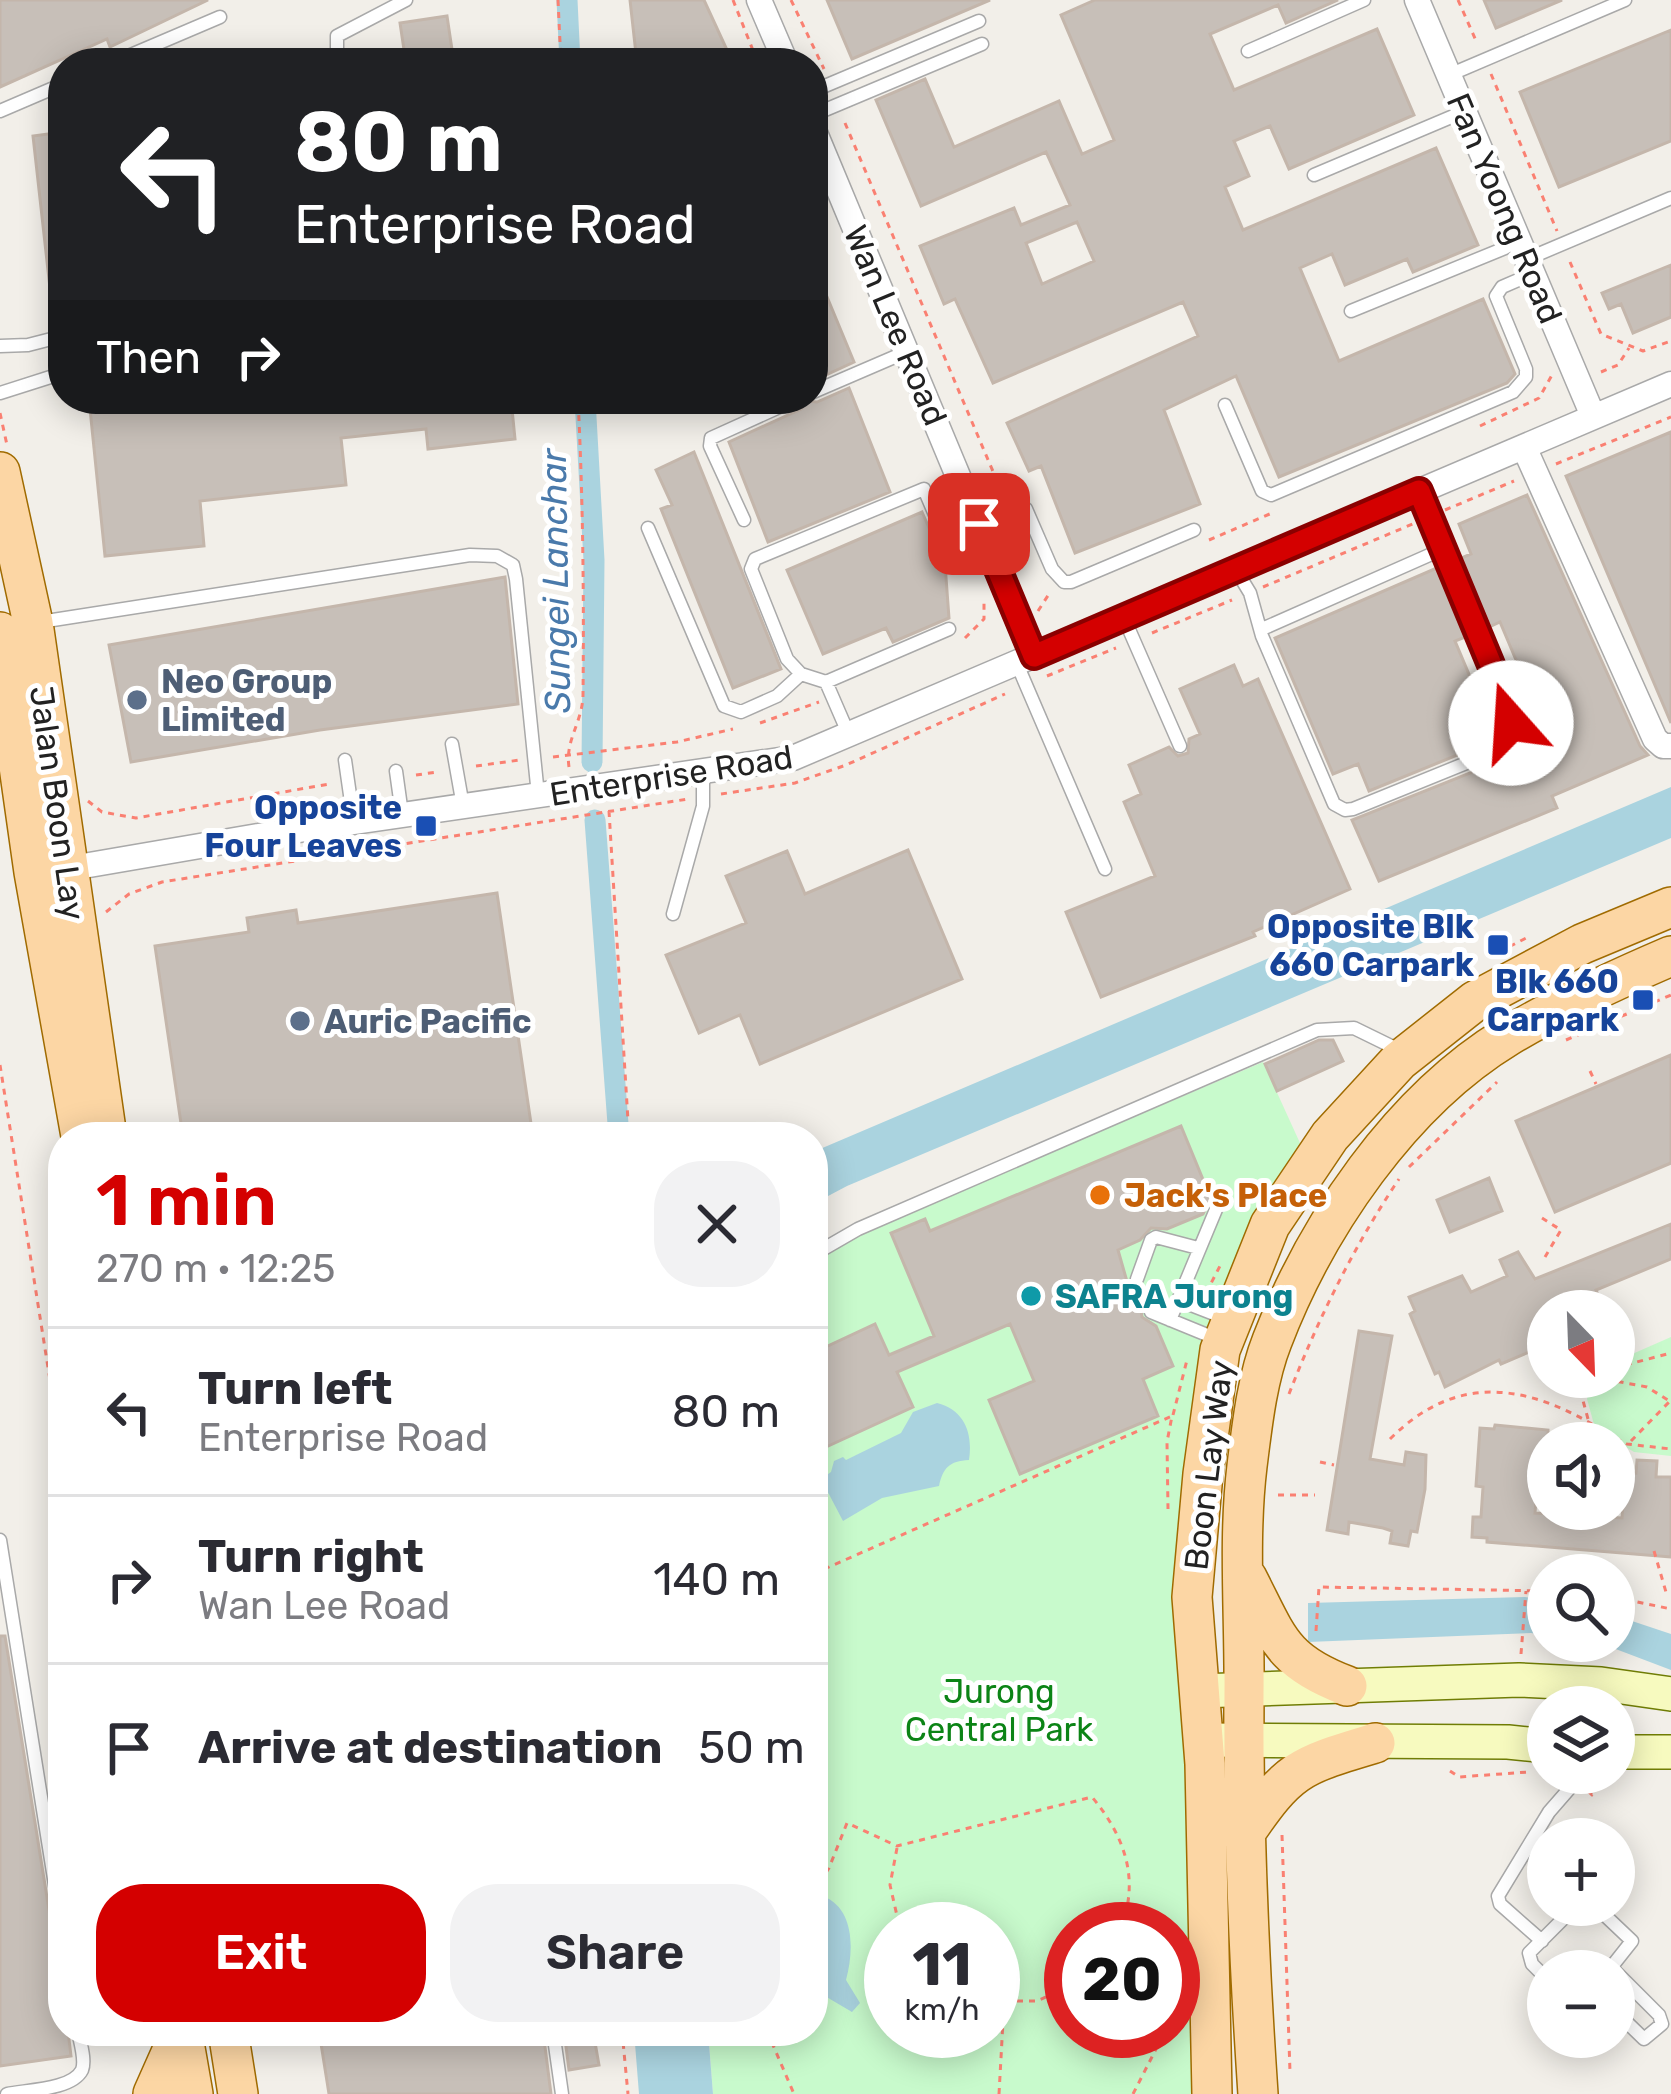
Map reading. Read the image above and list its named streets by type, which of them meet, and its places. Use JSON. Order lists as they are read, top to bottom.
{
  "streets": {
    "main road": ["Jalan Boon Lay", "Boon Lay Way"],
    "street": ["Fan Yoong Road", "Wan Lee Road", "Enterprise Road"]
  },
  "crossings": [
    ["Fan Yoong Road", "Enterprise Road"],
    ["Wan Lee Road", "Enterprise Road"],
    ["Enterprise Road", "Jalan Boon Lay"]
  ],
  "water": ["Sungei Lanchar"],
  "parks": ["Jurong Central Park"],
  "places": {
    "other": [
      "Neo Group Limited",
      "Auric Pacific",
      "Jack's Place",
      "SAFRA Jurong"
    ],
    "transit": ["Opposite Four Leaves", "Opposite Blk 660 Carpark", "Blk 660 Carpark"]
  },
  "north": "bottom right",
  "page": {
    "turn": ["80 m", "Enterprise Road"],
    "then": "Then",
    "heading": ["1 min", "270 m · 12:25"],
    "map_buttons": ["+", "−"],
    "list": [
      {
        "name": "Turn left",
        "note": "Enterprise Road",
        "value": "80 m"
      },
      {
        "name": "Turn right",
        "note": "Wan Lee Road",
        "value": "140 m"
      },
      {
        "name": "Arrive at destination",
        "value": "50 m"
      }
    ],
    "buttons": ["Exit", "Share"],
    "speed": "11 km/h",
    "limit": "20"
  }
}
